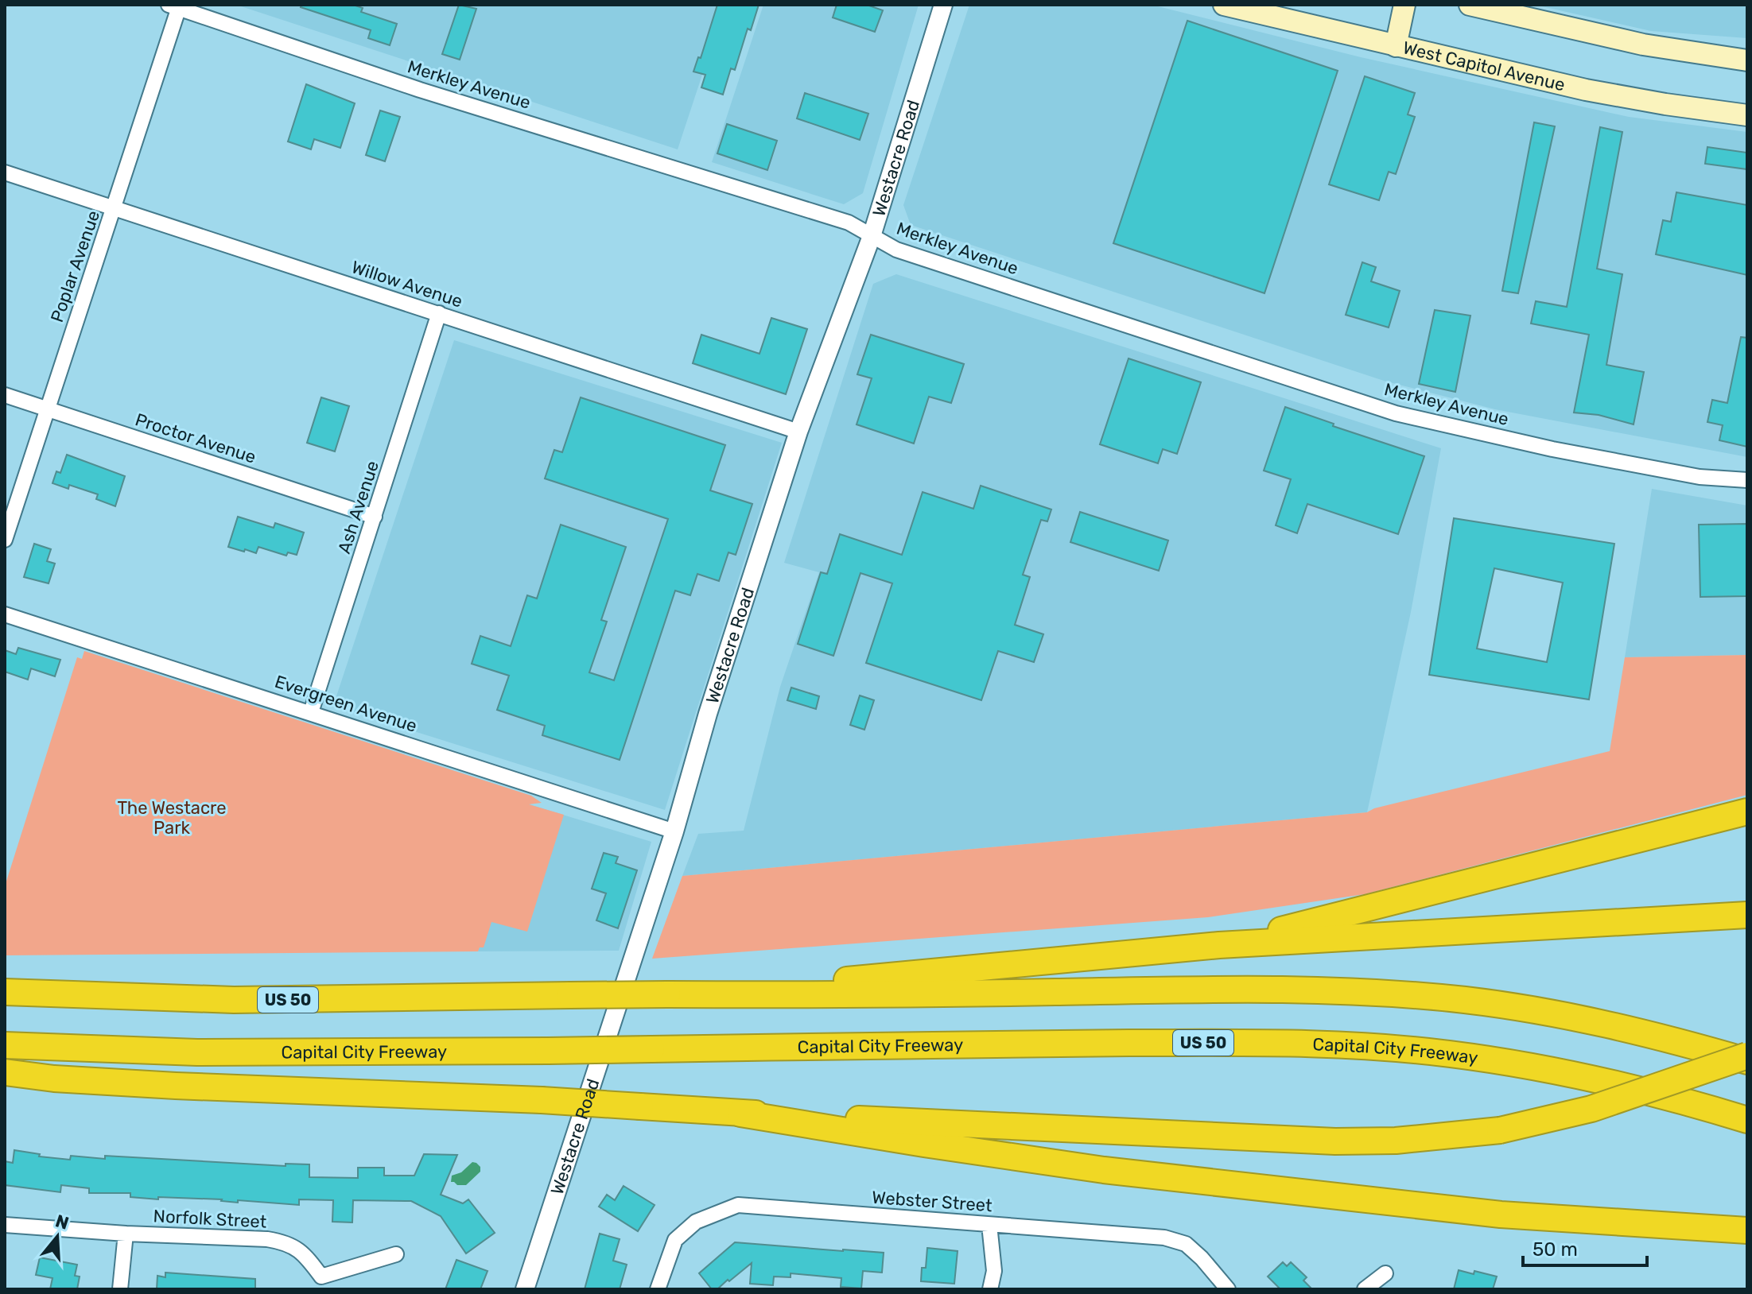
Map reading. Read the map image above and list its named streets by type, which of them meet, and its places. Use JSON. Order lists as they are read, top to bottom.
{
  "streets": {
    "highway": ["US 50", "Capital City Freeway"],
    "main road": ["West Capitol Avenue"],
    "street": [
      "Merkley Avenue",
      "Westacre Road",
      "Poplar Avenue",
      "Willow Avenue",
      "Proctor Avenue",
      "Ash Avenue",
      "Evergreen Avenue",
      "Webster Street",
      "Norfolk Street"
    ]
  },
  "crossings": [
    ["Merkley Avenue", "Westacre Road"],
    ["Merkley Avenue", "Poplar Avenue"],
    ["Westacre Road", "Willow Avenue"],
    ["Westacre Road", "Evergreen Avenue"],
    ["Poplar Avenue", "Willow Avenue"],
    ["Poplar Avenue", "Proctor Avenue"],
    ["Willow Avenue", "Ash Avenue"],
    ["Proctor Avenue", "Ash Avenue"],
    ["Ash Avenue", "Evergreen Avenue"]
  ],
  "parks": ["The Westacre Park"],
  "scale_bar": "50 m",
  "north": "top"
}
